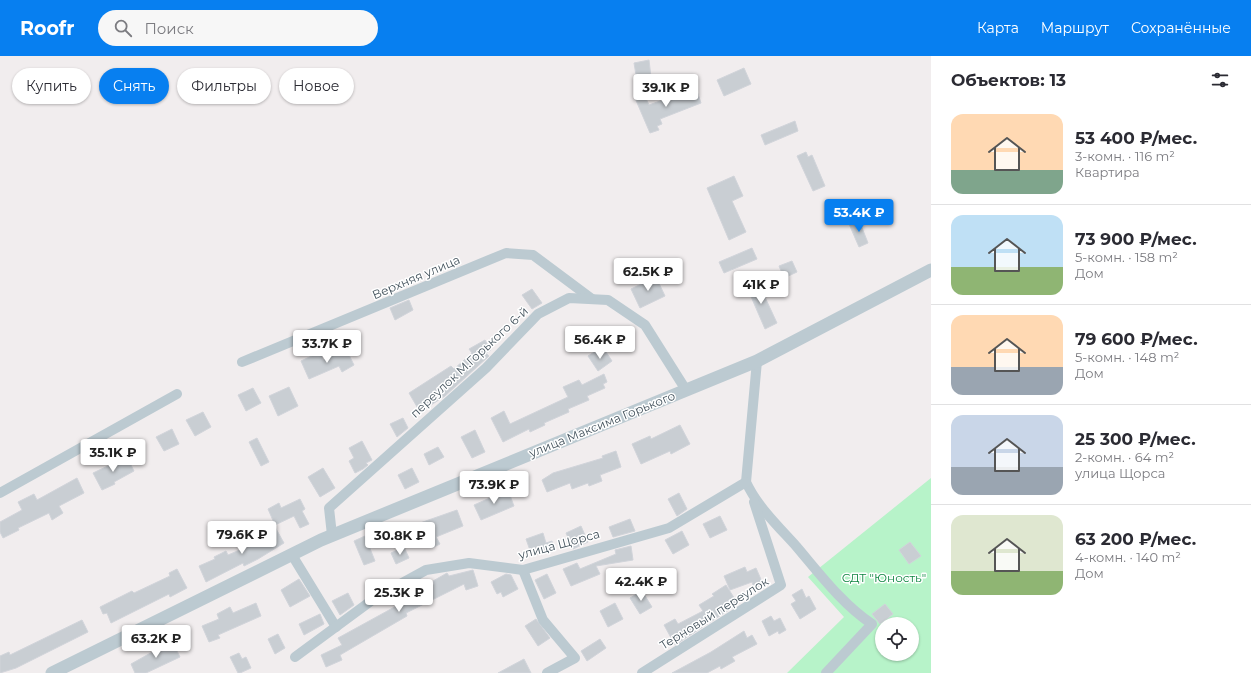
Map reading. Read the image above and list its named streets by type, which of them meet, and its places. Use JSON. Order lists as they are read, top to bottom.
{
  "streets": {
    "street": [
      "Верхняя улица",
      "переулок М.Горького 6-й",
      "улица Максима Горького",
      "улица Щорса",
      "Терновый переулок"
    ]
  },
  "crossings": [
    ["Верхняя улица", "переулок М.Горького 6-й"],
    ["переулок М.Горького 6-й", "улица Максима Горького"]
  ],
  "parks": ["СДТ \"Юность\""],
  "page": {
    "header": "Roofr",
    "search": "Поиск",
    "nav": ["Карта", "Маршрут", "Сохранённые"],
    "heading": "Объектов: 13",
    "chip": [
      "Купить",
      "Снять",
      "Фильтры",
      "Новое"
    ],
    "price": [
      "39.1K ₽",
      "53.4K ₽",
      "62.5K ₽",
      "41K ₽",
      "56.4K ₽",
      "33.7K ₽",
      "35.1K ₽",
      "73.9K ₽",
      "79.6K ₽",
      "30.8K ₽",
      "42.4K ₽",
      "25.3K ₽",
      "63.2K ₽"
    ],
    "list": [
      {
        "name": "53 400 ₽/мес.",
        "note": "3-комн. · 116 m² · Квартира"
      },
      {
        "name": "73 900 ₽/мес.",
        "note": "5-комн. · 158 m² · Дом"
      },
      {
        "name": "79 600 ₽/мес.",
        "note": "5-комн. · 148 m² · Дом"
      },
      {
        "name": "25 300 ₽/мес.",
        "note": "2-комн. · 64 m² · улица Щорса"
      },
      {
        "name": "63 200 ₽/мес.",
        "note": "4-комн. · 140 m² · Дом"
      }
    ]
  }
}
